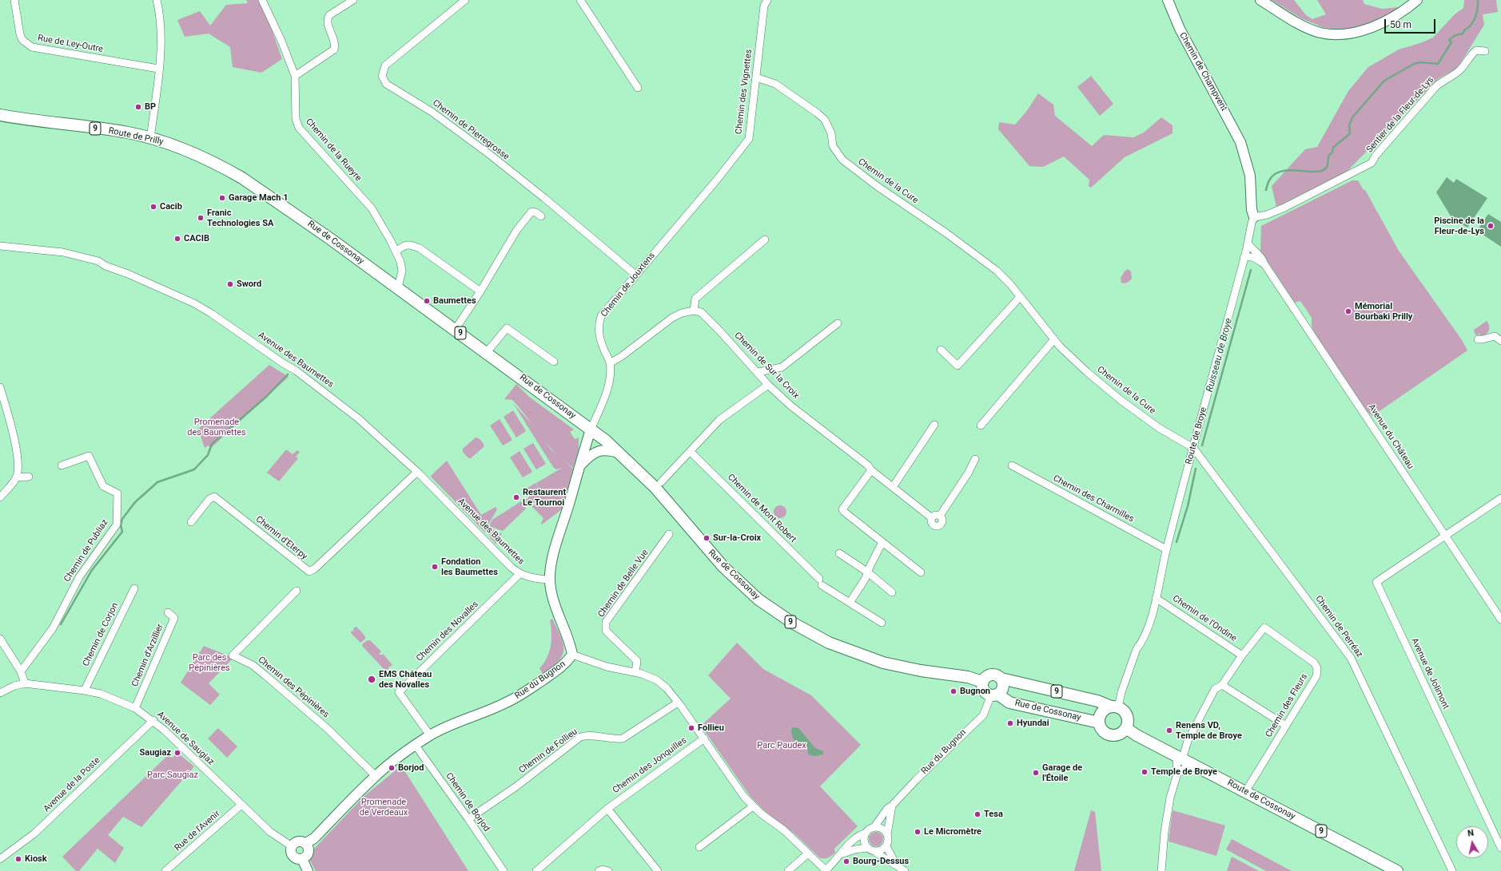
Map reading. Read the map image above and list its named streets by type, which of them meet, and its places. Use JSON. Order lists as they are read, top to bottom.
{
  "streets": {
    "main road": [
      "9",
      "Route de Prilly",
      "Rue de Cossonay",
      "Route de Cossonay"
    ],
    "street": [
      "Rue de Ley-Outre",
      "Chemin de Champvent",
      "Chemin des Vignettes",
      "Sentier de la Fleur-de-Lys",
      "Chemin de Pierregrosse",
      "Chemin de la Rueyre",
      "Chemin de la Cure",
      "Chemin de Jouxtens",
      "Avenue des Baumettes",
      "Chemin de Sur la Croix",
      "Route de Broye",
      "Avenue du Château",
      "Chemin des Charmilles",
      "Chemin de Mont Robert",
      "Chemin d'Eterpy",
      "Chemin de Publiaz",
      "Chemin de Belle Vue",
      "Chemin de l'Ondine",
      "Chemin de Perréaz",
      "Chemin des Novalles",
      "Chemin de Corjon",
      "Chemin d'Arzillier",
      "Avenue de Jolimont",
      "Rue du Bugnon",
      "Chemin des Pépinières",
      "Chemin des Fleurs",
      "Avenue de Saugiaz",
      "Chemin de Follieu",
      "Chemin des Jonquilles",
      "Avenue de la Poste",
      "Chemin de Borjod",
      "Rue de l'Avenir"
    ]
  },
  "crossings": [
    ["Chemin de Champvent", "Route de Broye"],
    ["Chemin des Vignettes", "Chemin de la Cure"],
    ["Chemin des Vignettes", "Chemin de Jouxtens"],
    ["Sentier de la Fleur-de-Lys", "Route de Broye"],
    ["9", "Rue de Cossonay"],
    ["9", "Route de Broye"],
    ["9", "Rue du Bugnon"],
    ["9", "Route de Cossonay"],
    ["Chemin de Pierregrosse", "Chemin de Jouxtens"],
    ["Route de Prilly", "Rue de Cossonay"],
    ["Chemin de la Rueyre", "Rue de Cossonay"],
    ["Chemin de la Cure", "Route de Broye"],
    ["Chemin de la Cure", "Chemin de Perréaz"],
    ["Rue de Cossonay", "Chemin de Jouxtens"],
    ["Rue de Cossonay", "Route de Broye"],
    ["Rue de Cossonay", "Rue du Bugnon"],
    ["Rue de Cossonay", "Route de Cossonay"],
    ["Chemin de Jouxtens", "Avenue des Baumettes"],
    ["Chemin de Jouxtens", "Rue du Bugnon"],
    ["Avenue des Baumettes", "Chemin d'Eterpy"],
    ["Avenue des Baumettes", "Chemin des Novalles"],
    ["Route de Broye", "Avenue du Château"],
    ["Route de Broye", "Chemin des Charmilles"],
    ["Route de Broye", "Chemin de l'Ondine"],
    ["Route de Broye", "Chemin de Perréaz"],
    ["Route de Broye", "Route de Cossonay"],
    ["Avenue du Château", "Avenue de Jolimont"],
    ["Chemin de Belle Vue", "Rue du Bugnon"],
    ["Chemin de l'Ondine", "Chemin des Fleurs"],
    ["Chemin des Novalles", "Rue du Bugnon"],
    ["Chemin de Corjon", "Avenue de Saugiaz"],
    ["Chemin d'Arzillier", "Avenue de Saugiaz"],
    ["Rue du Bugnon", "Chemin des Pépinières"],
    ["Rue du Bugnon", "Avenue de Saugiaz"],
    ["Rue du Bugnon", "Chemin de Follieu"],
    ["Rue du Bugnon", "Chemin des Jonquilles"],
    ["Rue du Bugnon", "Chemin de Borjod"],
    ["Chemin des Fleurs", "Route de Cossonay"],
    ["Avenue de Saugiaz", "Avenue de la Poste"],
    ["Avenue de Saugiaz", "Rue de l'Avenir"],
    ["Chemin de Follieu", "Chemin de Borjod"]
  ],
  "water": ["Ruisseau de Broye"],
  "parks": [
    "Promenade des Baumettes",
    "Parc des Pépinières",
    "Parc Paudex",
    "Parc Saugiaz",
    "Promenade de Verdeaux"
  ],
  "places": [
    "BP",
    "Garage Mach 1",
    "Cacib",
    "Franic Technologies SA",
    "Piscine de la Fleur-de-Lys",
    "CACIB",
    "Sword",
    "Baumettes",
    "Mémorial Bourbaki Prilly",
    "Restaurent Le Tournoi",
    "Sur-la-Croix",
    "Fondation les Baumettes",
    "EMS Château des Novalles",
    "Bugnon",
    "Hyundai",
    "Follieu",
    "Renens VD, Temple de Broye",
    "Saugiaz",
    "Borjod",
    "Temple de Broye",
    "Garage de l'Étoile",
    "Tesa",
    "Le Micromètre",
    "Kiosk",
    "Bourg-Dessus"
  ],
  "scale_bar": "50 m",
  "north": "top"
}
